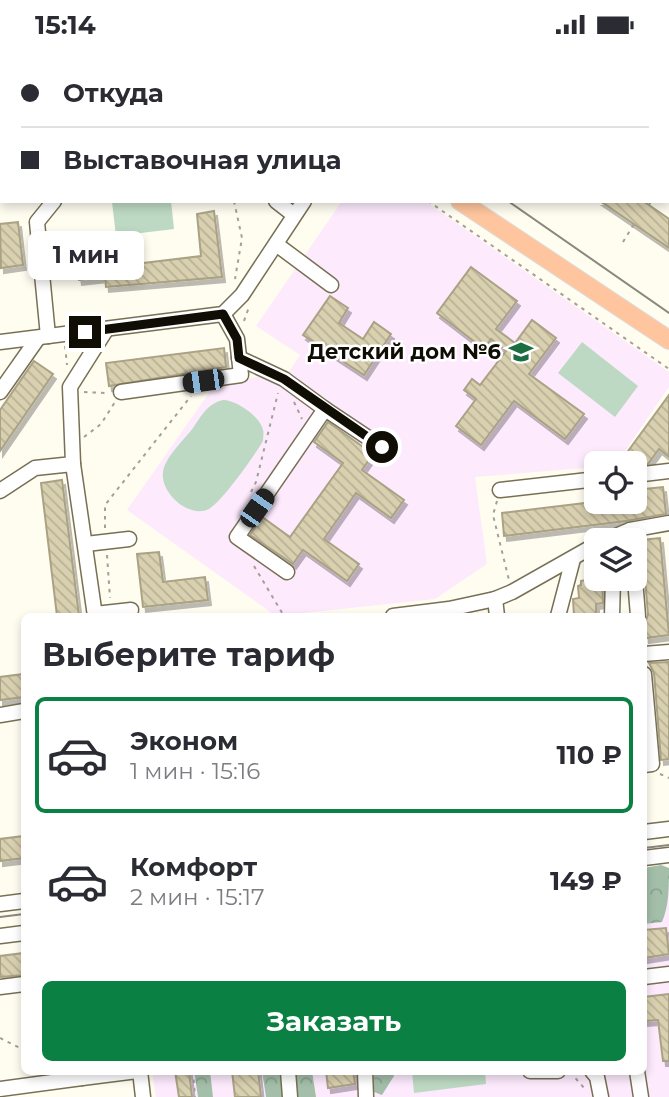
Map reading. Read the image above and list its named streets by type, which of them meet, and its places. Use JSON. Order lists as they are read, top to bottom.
{
  "places": {
    "school or university": ["Детский дом №6"]
  },
  "page": {
    "status": "15:14",
    "banner": ["Откуда", "Выставочная улица"],
    "bubble": "1 мин",
    "heading": "Выберите тариф",
    "list": [
      {
        "name": "Эконом",
        "note": "1 мин · 15:16",
        "value": "110 ₽"
      },
      {
        "name": "Комфорт",
        "note": "2 мин · 15:17",
        "value": "149 ₽"
      }
    ],
    "buttons": "Заказать"
  }
}
